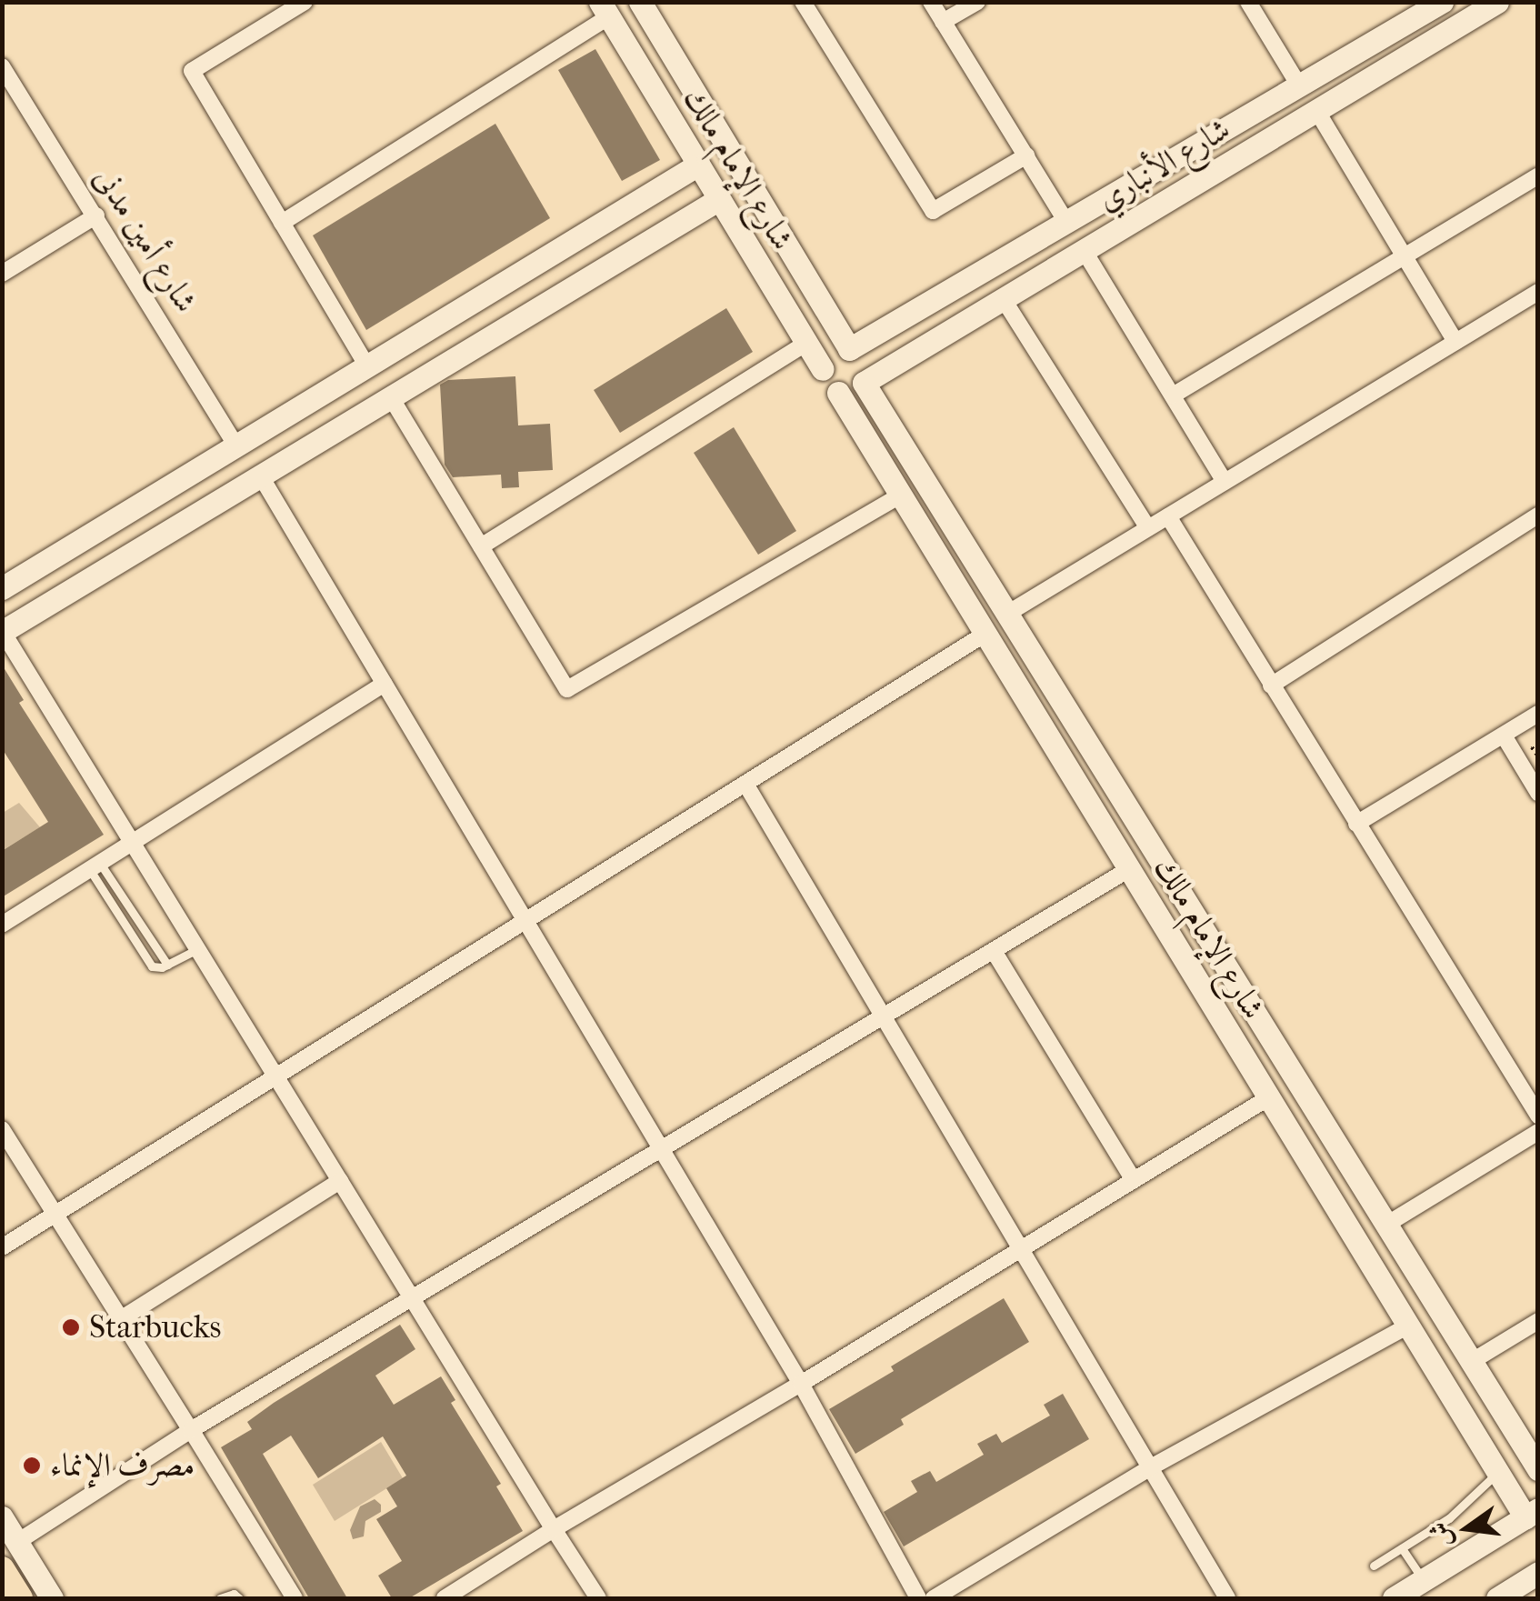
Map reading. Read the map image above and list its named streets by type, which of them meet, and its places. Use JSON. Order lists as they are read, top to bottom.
{
  "streets": {
    "street": ["شارع الأنباري", "شارع الإمام مالك", "شارع أمين مدنى"]
  },
  "crossings": [
    ["شارع الأنباري", "شارع الإمام مالك"]
  ],
  "places": ["Starbucks", "مصرف الإنماء"],
  "north": "left"
}
